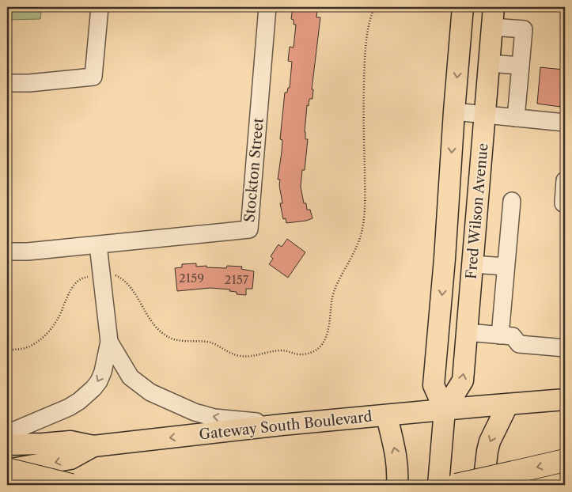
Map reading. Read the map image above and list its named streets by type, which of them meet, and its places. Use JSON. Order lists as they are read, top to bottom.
{
  "streets": {
    "main road": ["Fred Wilson Avenue", "Gateway South Boulevard"],
    "street": ["Stockton Street"]
  },
  "crossings": [
    ["Fred Wilson Avenue", "Gateway South Boulevard"]
  ],
  "house_numbers": ["2159", "2157"]
}
